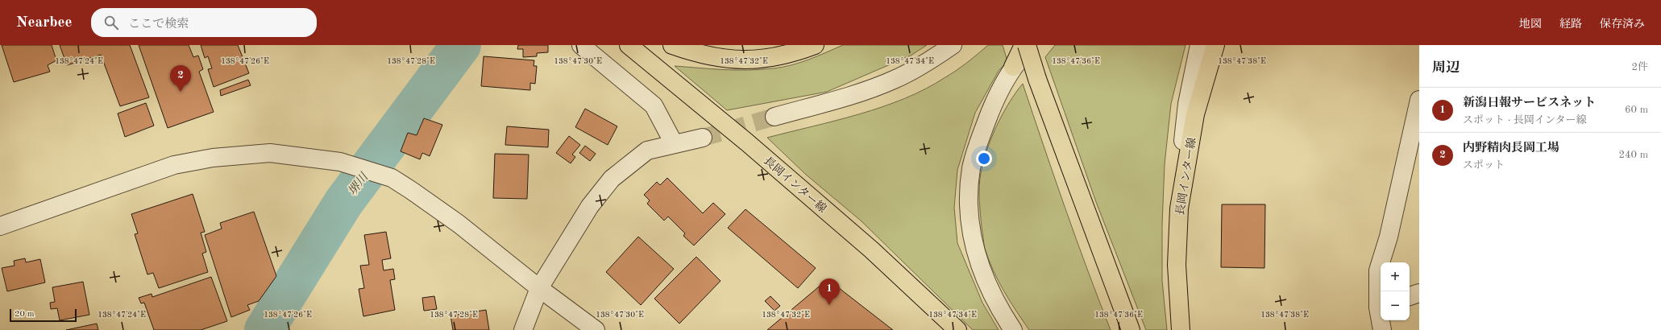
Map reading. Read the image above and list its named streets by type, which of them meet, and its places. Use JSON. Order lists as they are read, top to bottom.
{
  "streets": {
    "main road": ["長岡インター線"]
  },
  "water": ["堺川"],
  "scale_bar": "20 m",
  "page": {
    "header": "Nearbee",
    "search": "ここで検索",
    "nav": ["地図", "経路", "保存済み"],
    "heading": ["周辺", "2件"],
    "pins": ["2", "1"],
    "list": [
      {
        "mark": "1",
        "name": "新潟日報サービスネット",
        "note": "スポット · 長岡インター線",
        "value": "60 m"
      },
      {
        "mark": "2",
        "name": "内野精肉長岡工場",
        "note": "スポット",
        "value": "240 m"
      }
    ],
    "map_buttons": ["+", "−"],
    "scale": "20 m"
  },
  "coordinates": [
    "138°47'24\"E",
    "138°47'26\"E",
    "138°47'28\"E",
    "138°47'30\"E",
    "138°47'32\"E",
    "138°47'34\"E",
    "138°47'38\"E",
    "138°47'36\"E"
  ]
}
